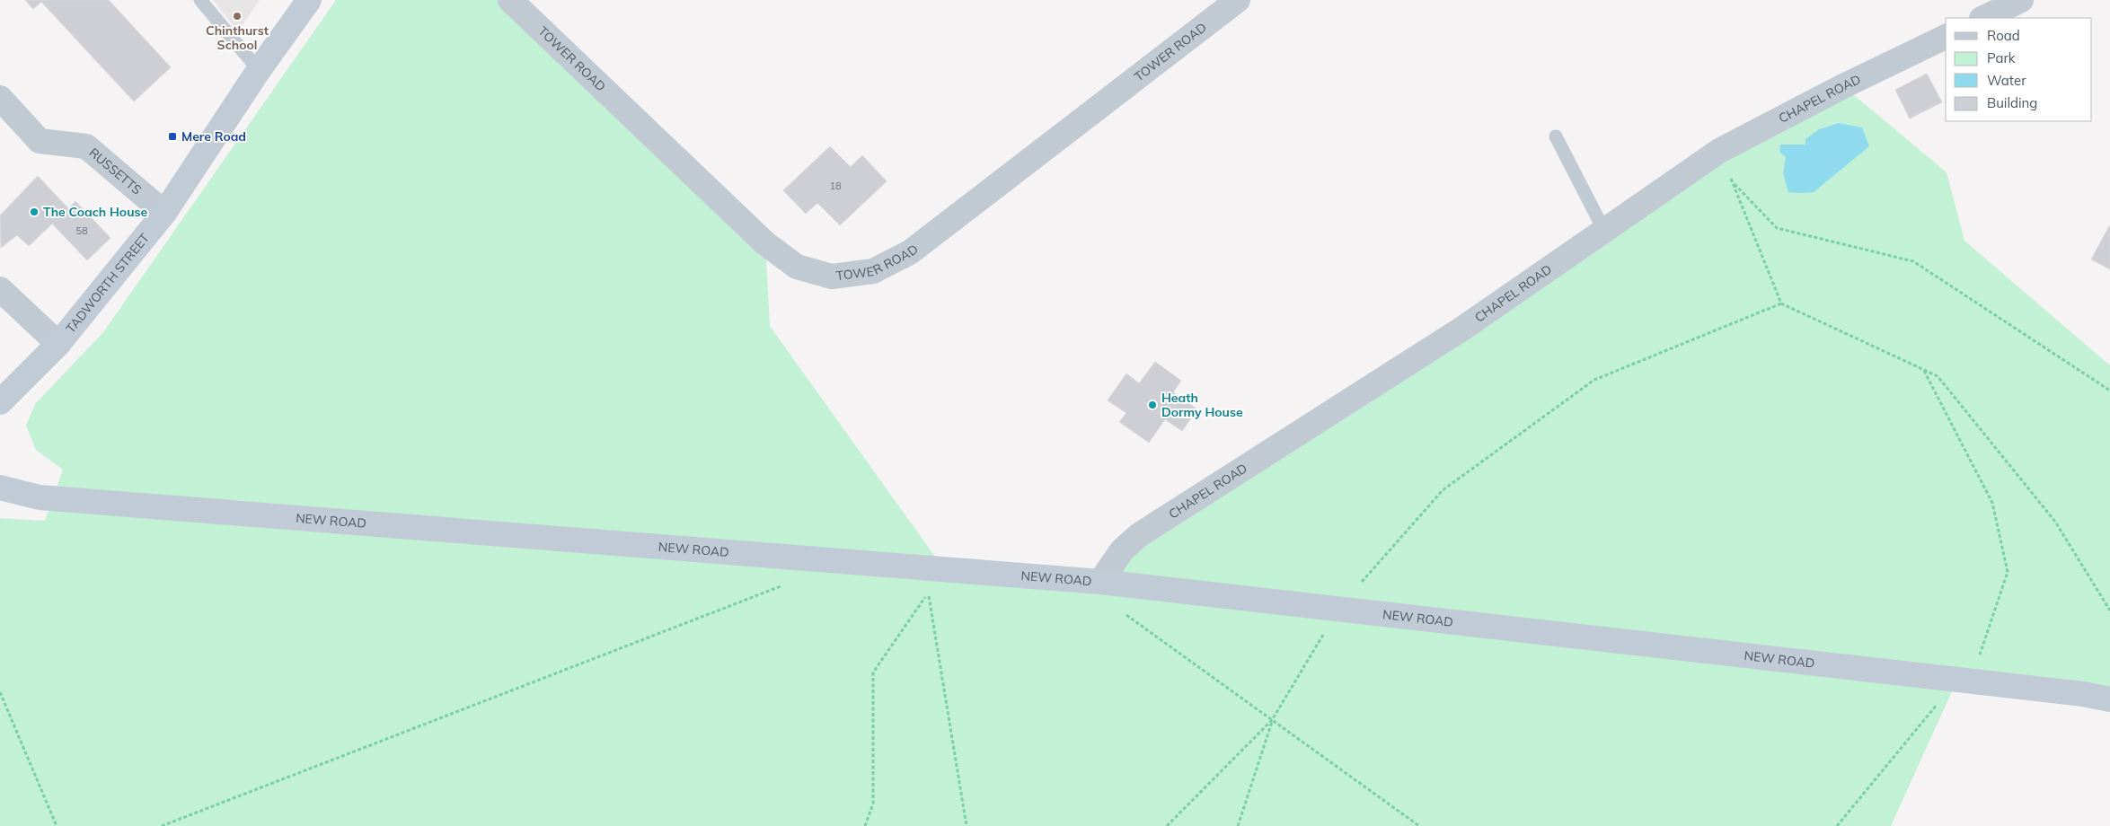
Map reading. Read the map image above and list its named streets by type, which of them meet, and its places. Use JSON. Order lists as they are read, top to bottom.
{
  "streets": {
    "main road": ["TADWORTH STREET", "NEW ROAD"],
    "street": ["TOWER ROAD", "CHAPEL ROAD", "RUSSETTS"]
  },
  "crossings": [
    ["CHAPEL ROAD", "NEW ROAD"],
    ["RUSSETTS", "TADWORTH STREET"]
  ],
  "places": {
    "other": ["Chinthurst School", "The Coach House", "Heath Dormy House"],
    "transit": ["Mere Road"]
  },
  "house_numbers": ["18", "58"],
  "legend": [
    "Road",
    "Park",
    "Water",
    "Building"
  ]
}
